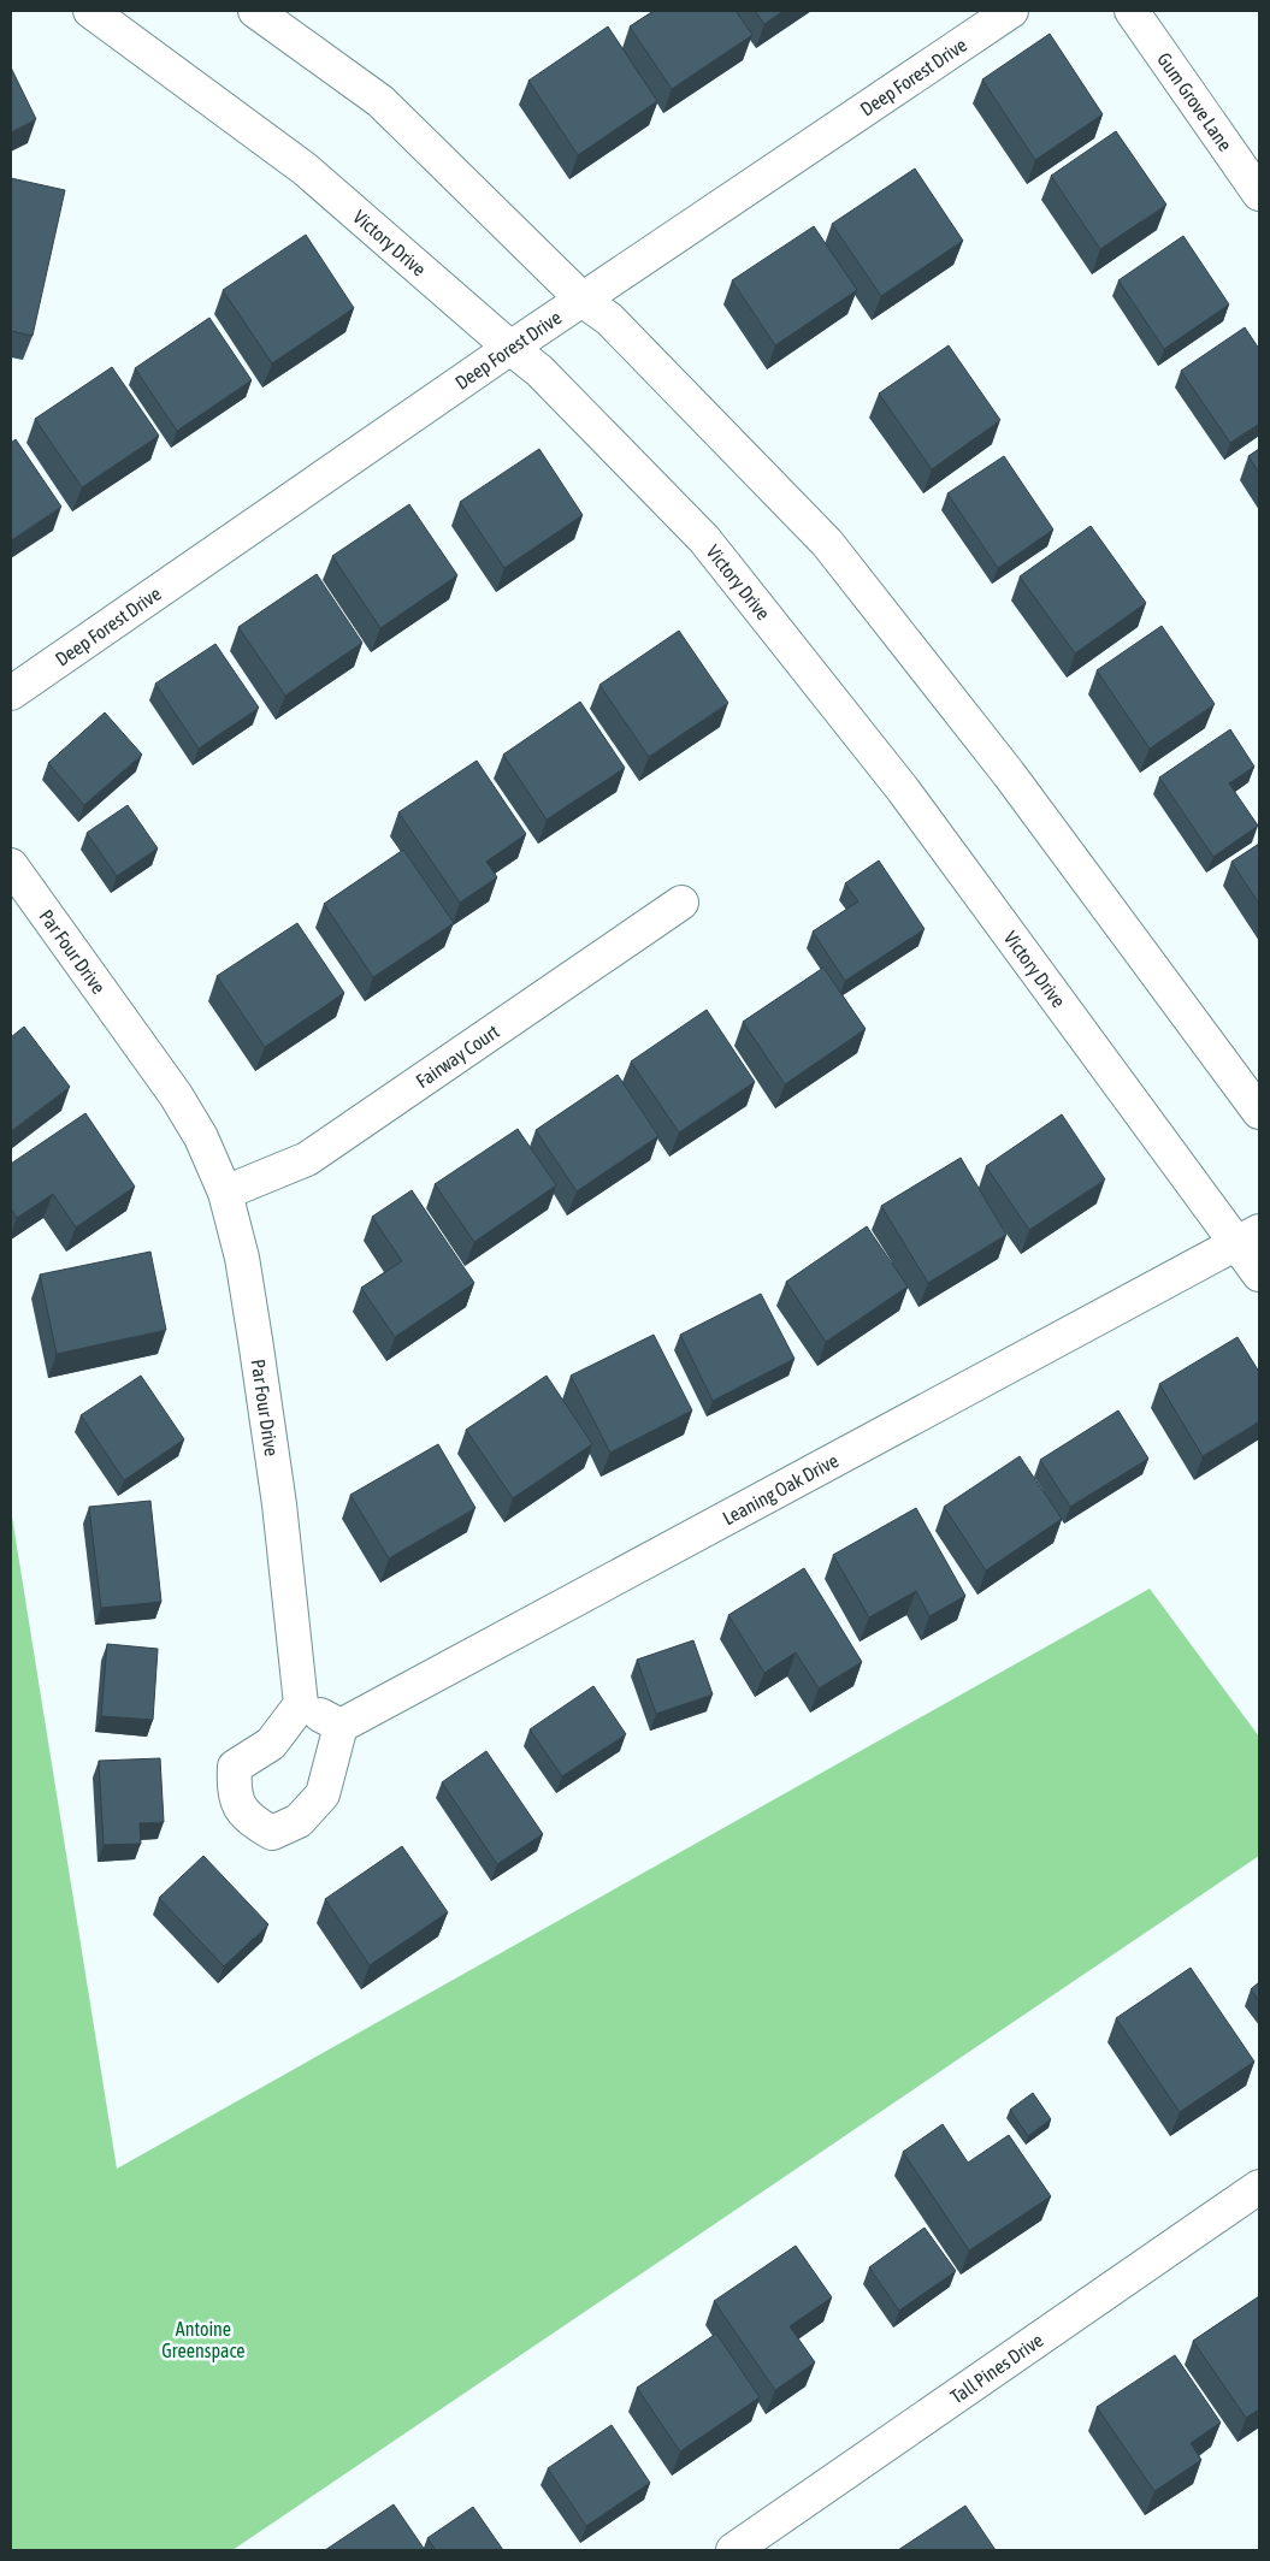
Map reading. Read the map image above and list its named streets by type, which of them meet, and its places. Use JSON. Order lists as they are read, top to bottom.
{
  "streets": {
    "street": [
      "Deep Forest Drive",
      "Gum Grove Lane",
      "Victory Drive",
      "Par Four Drive",
      "Fairway Court",
      "Leaning Oak Drive",
      "Tall Pines Drive"
    ]
  },
  "crossings": [
    ["Deep Forest Drive", "Victory Drive"],
    ["Victory Drive", "Leaning Oak Drive"],
    ["Par Four Drive", "Fairway Court"]
  ],
  "parks": ["Antoine Greenspace"]
}
